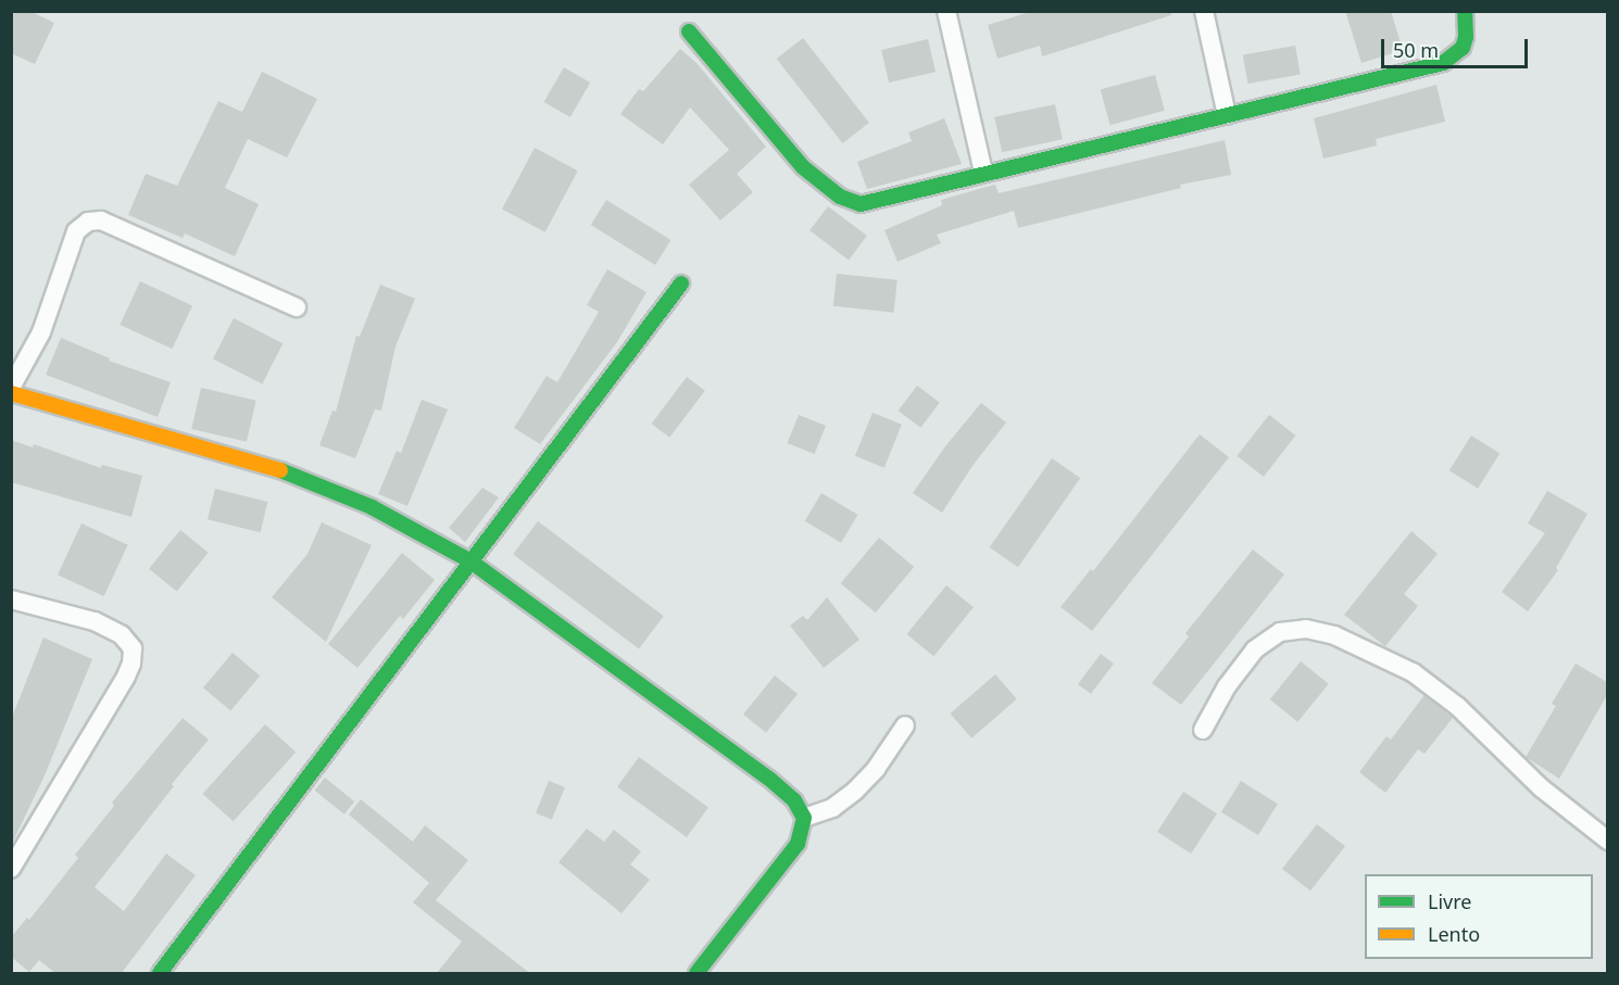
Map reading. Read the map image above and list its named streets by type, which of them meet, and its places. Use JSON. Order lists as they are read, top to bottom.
{
  "legend": ["Livre", "Lento"],
  "scale_bar": "50 m"
}
